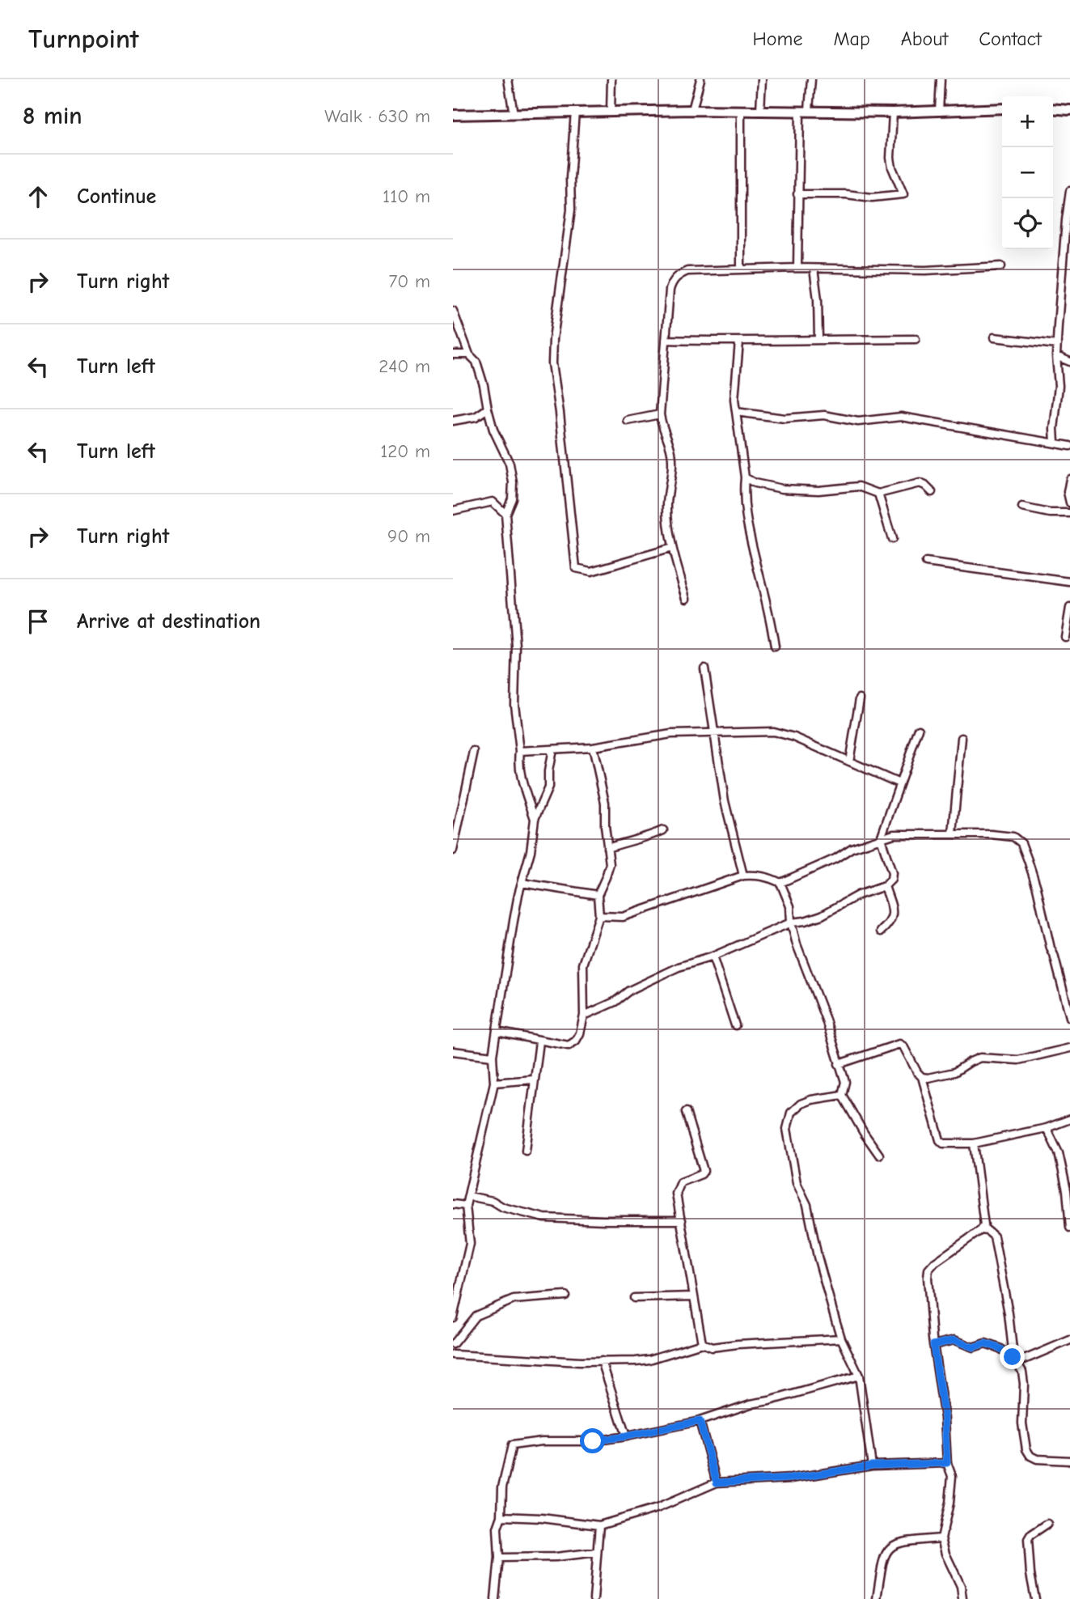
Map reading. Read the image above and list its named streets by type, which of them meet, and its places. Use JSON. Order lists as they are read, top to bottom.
{
  "page": {
    "header": "Turnpoint",
    "nav": [
      "Home",
      "Map",
      "About",
      "Contact"
    ],
    "heading": ["8 min", "Walk · 630 m"],
    "map_buttons": ["+", "−"],
    "list": [
      ["Continue", "110 m"],
      ["Turn right", "70 m"],
      ["Turn left", "240 m"],
      ["Turn left", "120 m"],
      ["Turn right", "90 m"],
      "Arrive at destination"
    ]
  }
}
